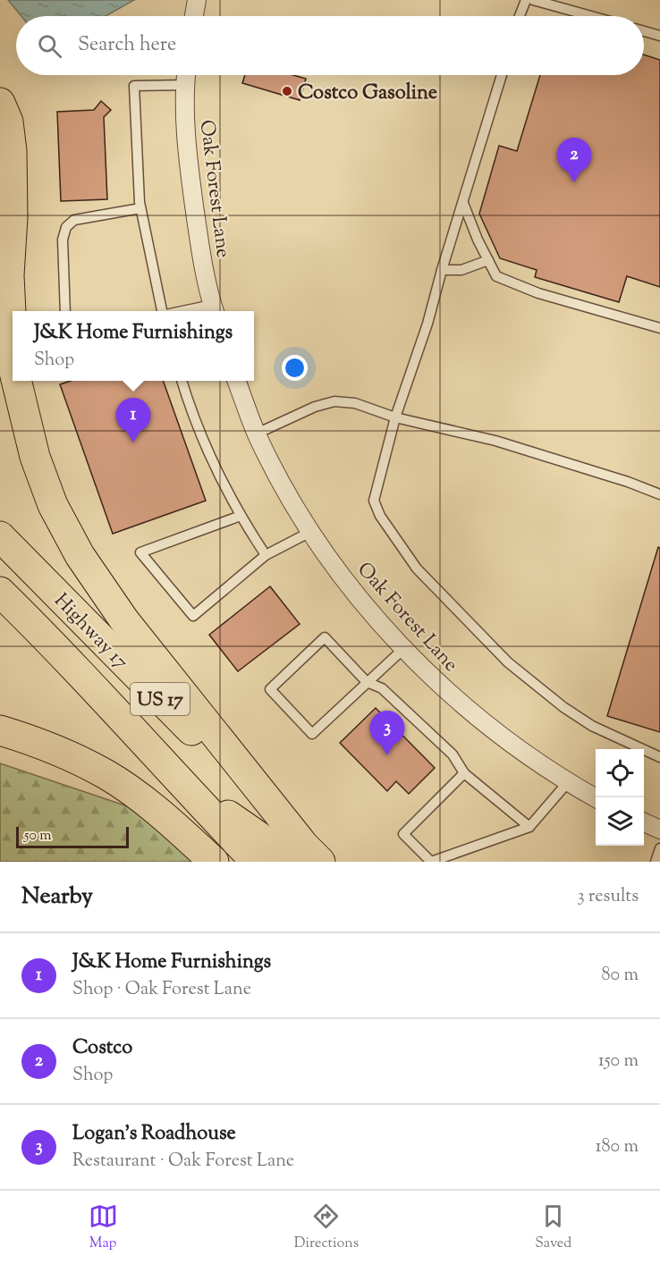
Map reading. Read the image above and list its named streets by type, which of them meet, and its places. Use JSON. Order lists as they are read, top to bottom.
{
  "streets": {
    "highway": ["Highway 17", "US 17"],
    "street": ["Oak Forest Lane"]
  },
  "places": ["Costco Gasoline"],
  "scale_bar": "50 m",
  "page": {
    "search": "Search here",
    "pins": ["2", "1", "3"],
    "popup": ["J&K Home Furnishings", "Shop"],
    "scale": "50 m",
    "heading": ["Nearby", "3 results"],
    "list": [
      {
        "mark": "1",
        "name": "J&K Home Furnishings",
        "note": "Shop · Oak Forest Lane",
        "value": "80 m"
      },
      {
        "mark": "2",
        "name": "Costco",
        "note": "Shop",
        "value": "150 m"
      },
      {
        "mark": "3",
        "name": "Logan's Roadhouse",
        "note": "Restaurant · Oak Forest Lane",
        "value": "180 m"
      }
    ],
    "nav": ["Map", "Directions", "Saved"]
  }
}
